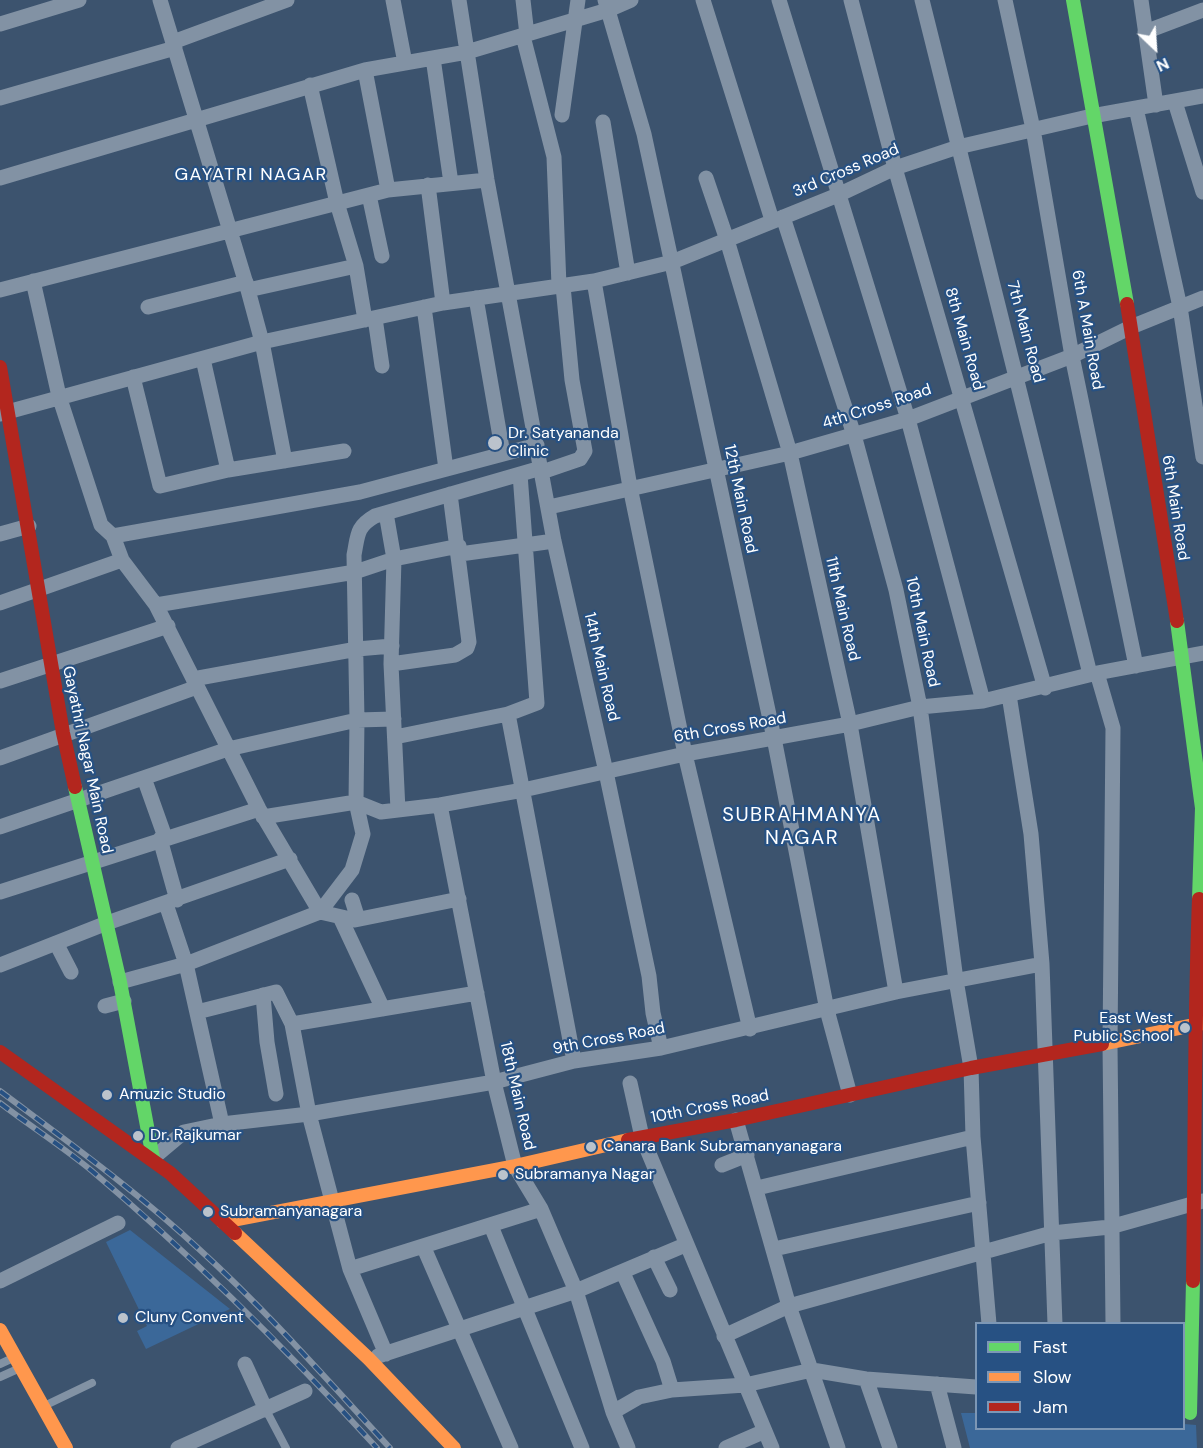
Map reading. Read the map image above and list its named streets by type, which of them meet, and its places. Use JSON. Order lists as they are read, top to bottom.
{
  "streets": {
    "street": [
      "3rd Cross Road",
      "6th A Main Road",
      "7th Main Road",
      "8th Main Road",
      "4th Cross Road",
      "12th Main Road",
      "6th Main Road",
      "11th Main Road",
      "10th Main Road",
      "14th Main Road",
      "6th Cross Road",
      "Gayathri Nagar Main Road",
      "9th Cross Road",
      "18th Main Road",
      "10th Cross Road"
    ]
  },
  "crossings": [
    ["3rd Cross Road", "6th A Main Road"],
    ["3rd Cross Road", "7th Main Road"],
    ["3rd Cross Road", "8th Main Road"],
    ["3rd Cross Road", "12th Main Road"],
    ["3rd Cross Road", "6th Main Road"],
    ["3rd Cross Road", "11th Main Road"],
    ["3rd Cross Road", "10th Main Road"],
    ["3rd Cross Road", "14th Main Road"],
    ["3rd Cross Road", "Gayathri Nagar Main Road"],
    ["6th A Main Road", "4th Cross Road"],
    ["6th A Main Road", "6th Cross Road"],
    ["7th Main Road", "4th Cross Road"],
    ["7th Main Road", "6th Cross Road"],
    ["8th Main Road", "4th Cross Road"],
    ["8th Main Road", "6th Cross Road"],
    ["4th Cross Road", "12th Main Road"],
    ["4th Cross Road", "6th Main Road"],
    ["4th Cross Road", "11th Main Road"],
    ["4th Cross Road", "10th Main Road"],
    ["4th Cross Road", "14th Main Road"],
    ["12th Main Road", "6th Cross Road"],
    ["12th Main Road", "9th Cross Road"],
    ["12th Main Road", "10th Cross Road"],
    ["6th Main Road", "6th Cross Road"],
    ["6th Main Road", "10th Cross Road"],
    ["11th Main Road", "6th Cross Road"],
    ["11th Main Road", "9th Cross Road"],
    ["10th Main Road", "6th Cross Road"],
    ["10th Main Road", "9th Cross Road"],
    ["10th Main Road", "10th Cross Road"],
    ["14th Main Road", "6th Cross Road"],
    ["14th Main Road", "9th Cross Road"],
    ["6th Cross Road", "Gayathri Nagar Main Road"],
    ["6th Cross Road", "18th Main Road"],
    ["Gayathri Nagar Main Road", "9th Cross Road"],
    ["9th Cross Road", "18th Main Road"],
    ["18th Main Road", "10th Cross Road"]
  ],
  "districts": ["GAYATRI NAGAR", "SUBRAHMANYA NAGAR"],
  "places": [
    "Dr. Satyananda Clinic",
    "East West Public School",
    "Amuzic Studio",
    "Dr. Rajkumar",
    "Canara Bank Subramanyanagara",
    "Subramanya Nagar",
    "Subramanyanagara",
    "Cluny Convent"
  ],
  "legend": ["Fast", "Slow", "Jam"],
  "north": "bottom right"
}
